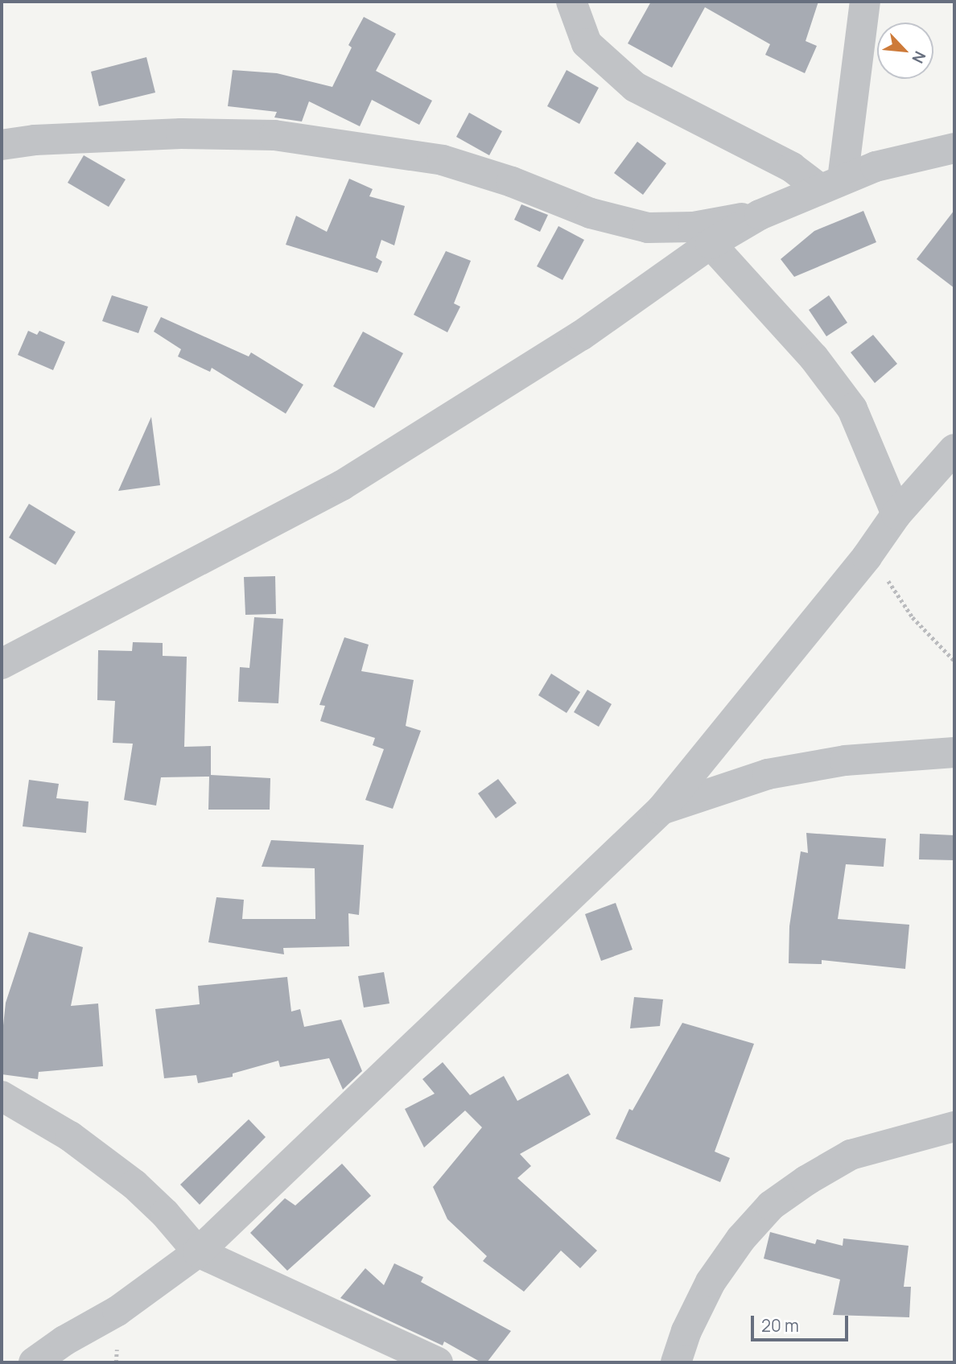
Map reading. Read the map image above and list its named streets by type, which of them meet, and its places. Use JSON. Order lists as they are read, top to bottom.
{
  "scale_bar": "20 m",
  "north": "bottom right"
}
